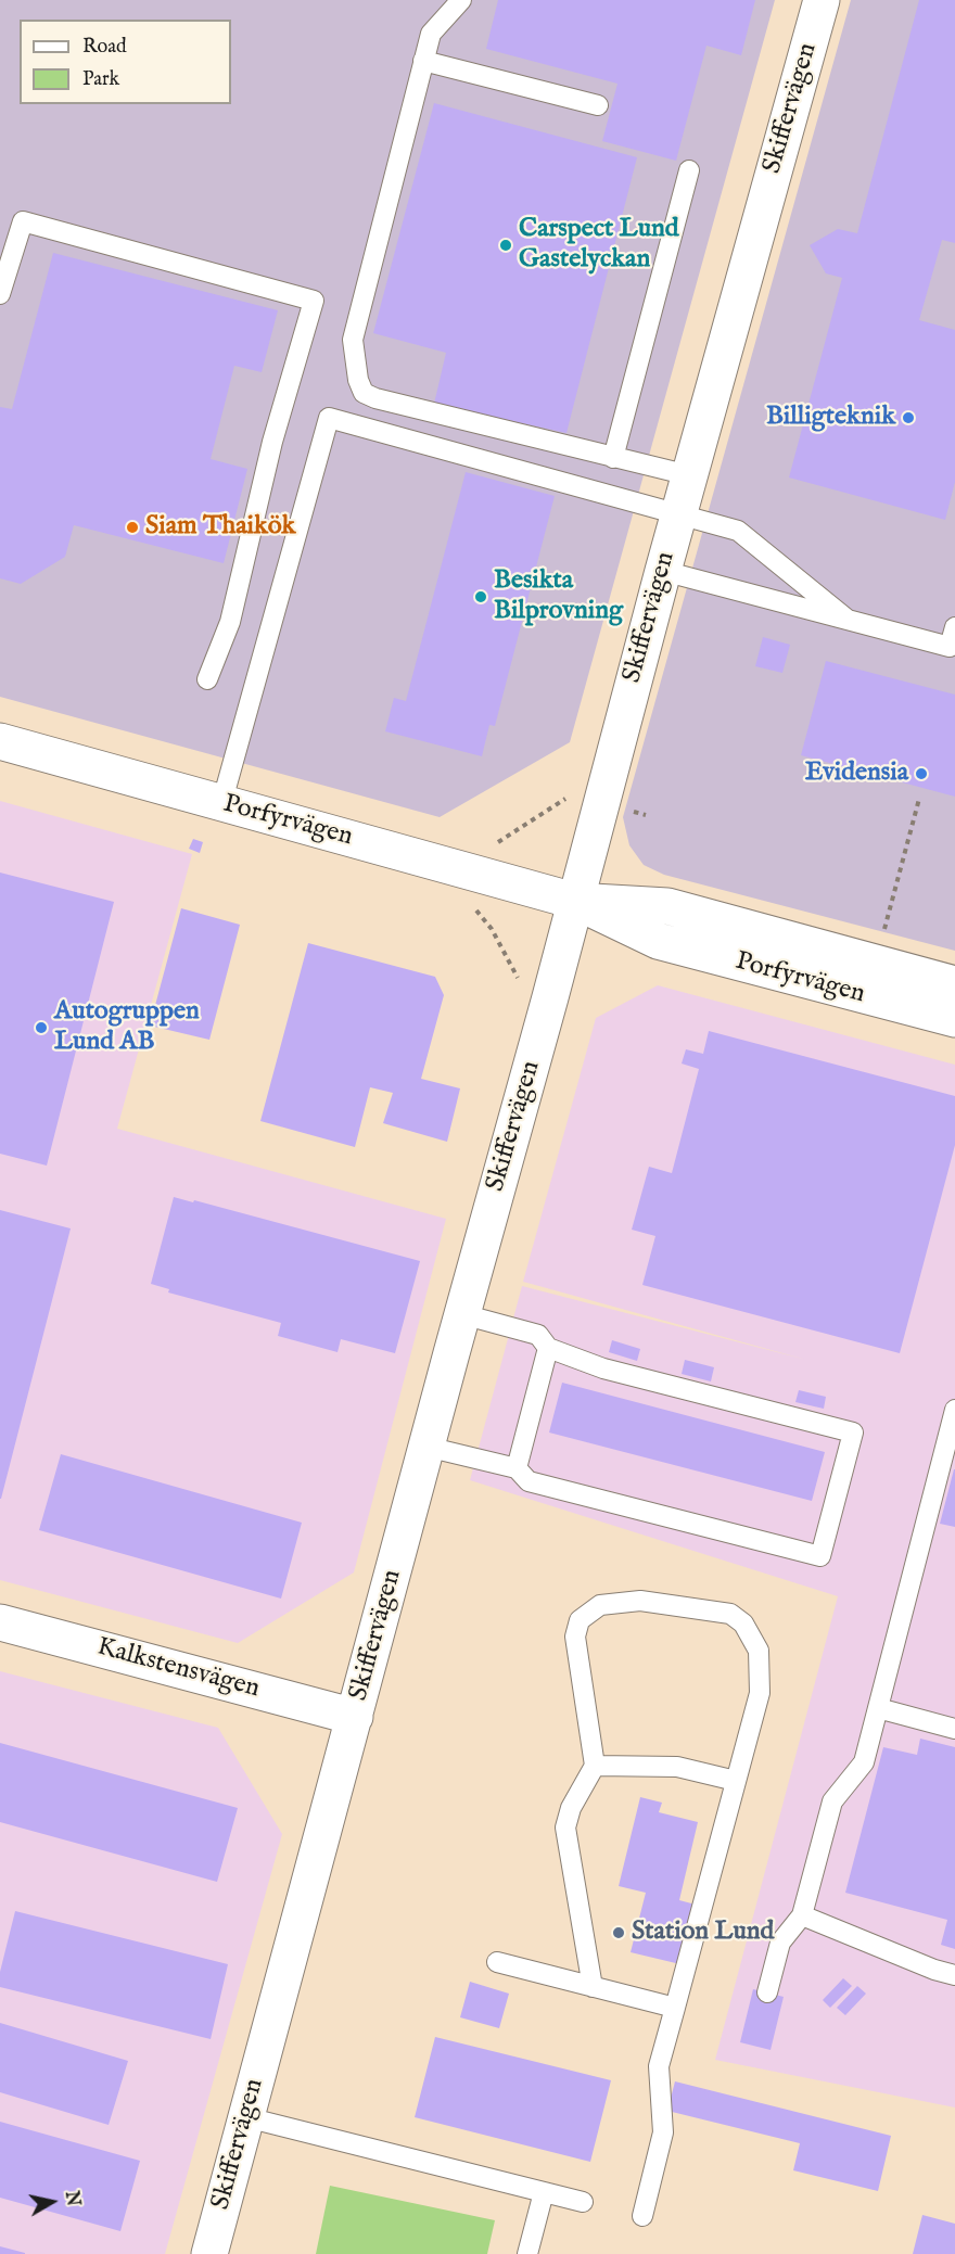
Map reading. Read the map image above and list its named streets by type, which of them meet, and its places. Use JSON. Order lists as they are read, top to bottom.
{
  "streets": {
    "street": ["Skiffervägen", "Porfyrvägen", "Kalkstensvägen"]
  },
  "crossings": [
    ["Skiffervägen", "Porfyrvägen"],
    ["Skiffervägen", "Kalkstensvägen"]
  ],
  "places": [
    "Carspect Lund Gastelyckan",
    "Billigteknik",
    "Siam Thaikök",
    "Besikta Bilprovning",
    "Evidensia",
    "Autogruppen Lund AB",
    "Station Lund"
  ],
  "legend": ["Road", "Park"],
  "north": "right"
}
